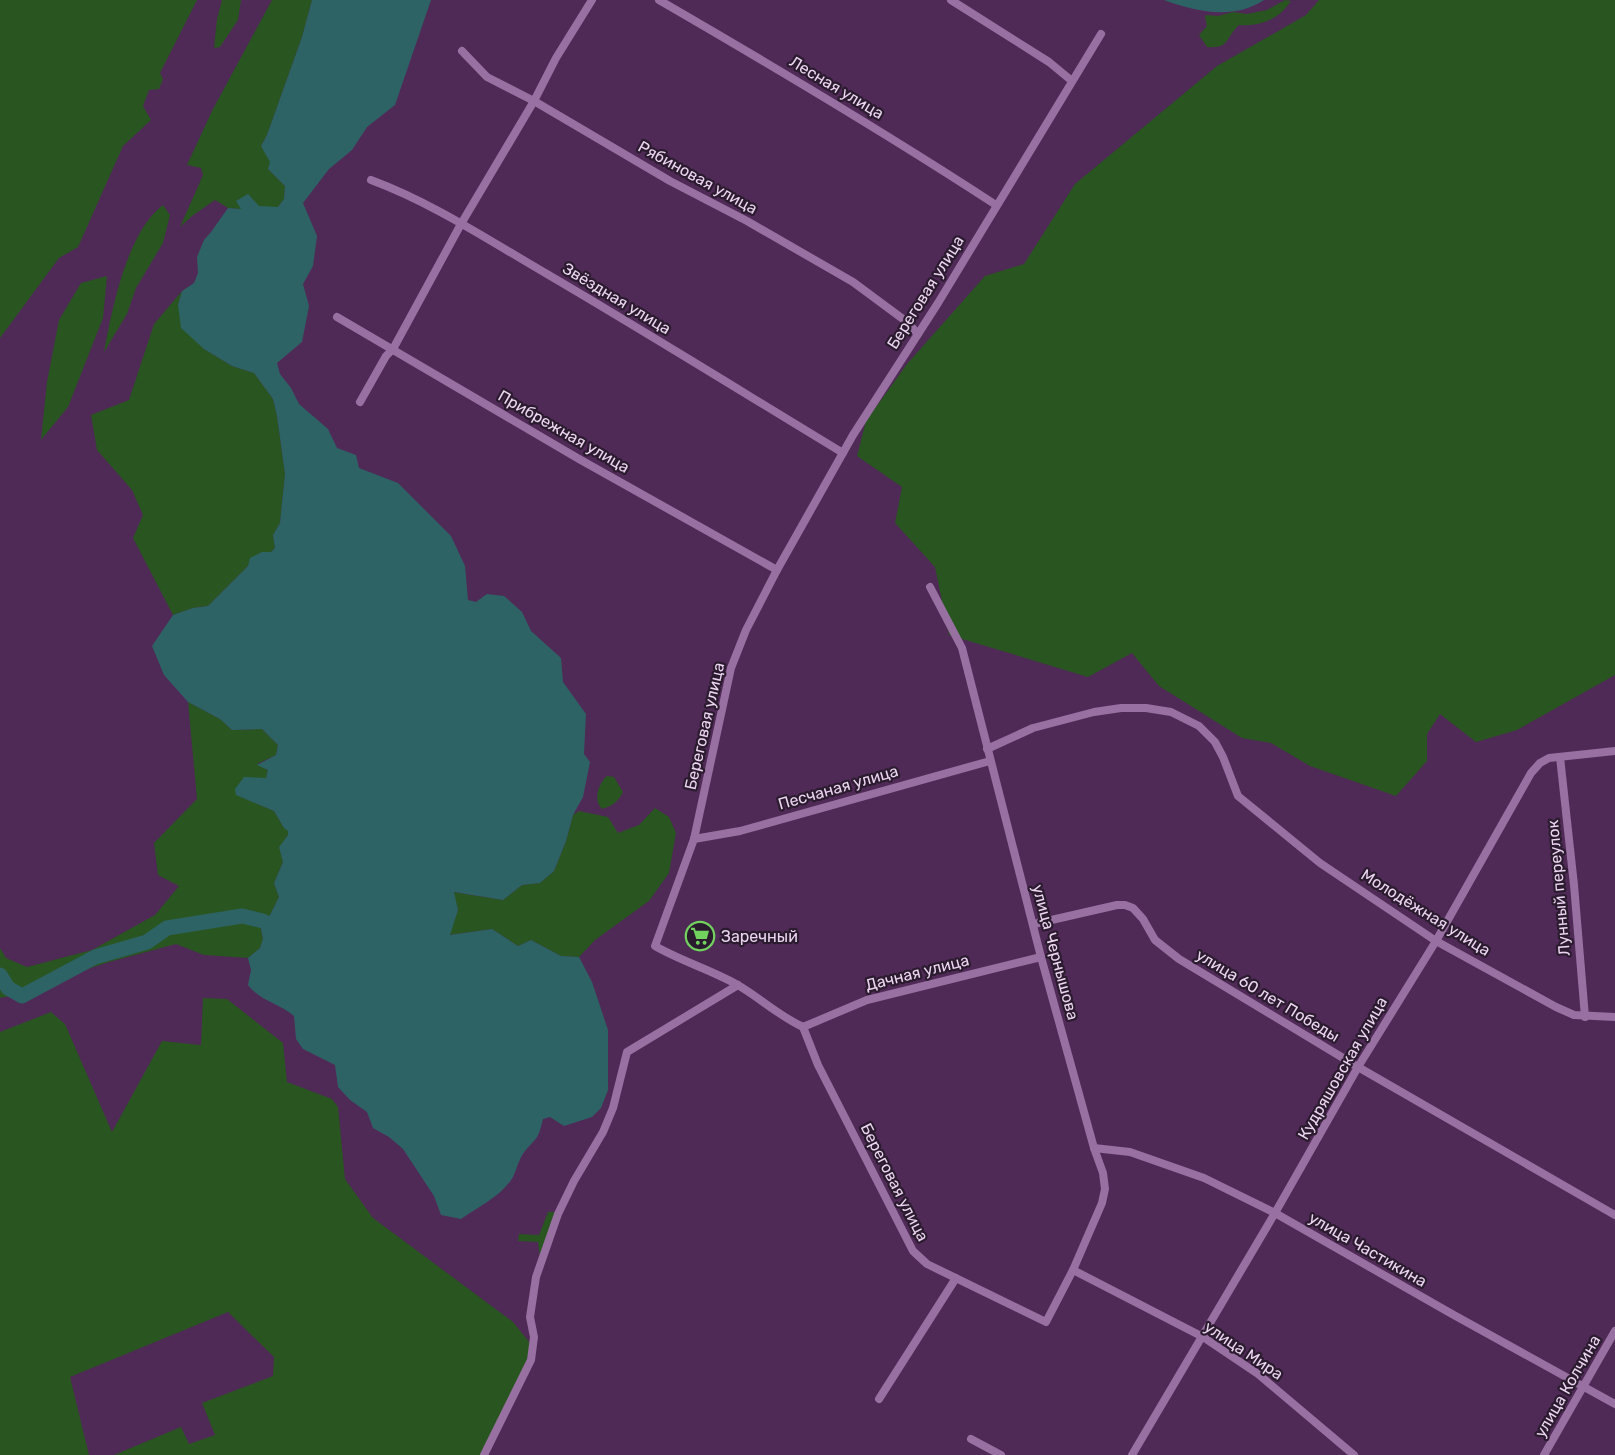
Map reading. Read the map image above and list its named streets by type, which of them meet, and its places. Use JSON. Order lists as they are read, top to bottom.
{
  "streets": {
    "street": [
      "Лесная улица",
      "Рябиновая улица",
      "Береговая улица",
      "Звёздная улица",
      "Прибрежная улица",
      "Песчаная улица",
      "Лунный переулок",
      "Молодёжная улица",
      "улица Чернышова",
      "Дачная улица",
      "улица 60 лет Победы",
      "Кудряшовская улица",
      "улица Частикина",
      "улица Мира",
      "улица Колчина"
    ]
  },
  "crossings": [
    ["Лесная улица", "Береговая улица"],
    ["Рябиновая улица", "Береговая улица"],
    ["Береговая улица", "Звёздная улица"],
    ["Береговая улица", "Прибрежная улица"],
    ["Береговая улица", "Песчаная улица"],
    ["Береговая улица", "улица Чернышова"],
    ["Береговая улица", "Дачная улица"],
    ["Песчаная улица", "улица Чернышова"],
    ["Лунный переулок", "Молодёжная улица"],
    ["Лунный переулок", "Кудряшовская улица"],
    ["Молодёжная улица", "улица Чернышова"],
    ["Молодёжная улица", "Кудряшовская улица"],
    ["улица Чернышова", "Дачная улица"],
    ["улица Чернышова", "улица 60 лет Победы"],
    ["улица Чернышова", "улица Частикина"],
    ["улица Чернышова", "улица Мира"],
    ["улица 60 лет Победы", "Кудряшовская улица"],
    ["Кудряшовская улица", "улица Частикина"],
    ["Кудряшовская улица", "улица Мира"],
    ["улица Частикина", "улица Колчина"]
  ],
  "places": {
    "supermarket": ["Заречный"]
  }
}
